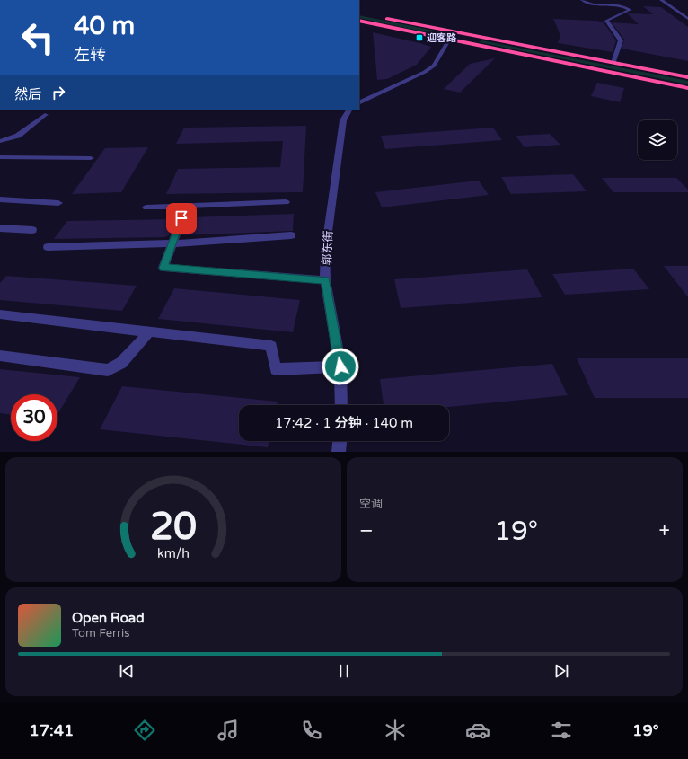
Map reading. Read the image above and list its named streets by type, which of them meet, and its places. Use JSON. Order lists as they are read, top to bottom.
{
  "streets": {
    "street": ["郭东街"]
  },
  "places": {
    "transit": ["迎客路"]
  },
  "page": {
    "turn": ["40 m", "左转"],
    "then": "然后",
    "limit": "30",
    "trip": "17:42 · 1 分钟 · 140 m",
    "tile": "空调",
    "heat": ["−", "19°", "+"],
    "song": ["Open Road", "Tom Ferris"],
    "tabs": ["17:41", "19°"],
    "gauge": ["20", "km/h"]
  }
}
